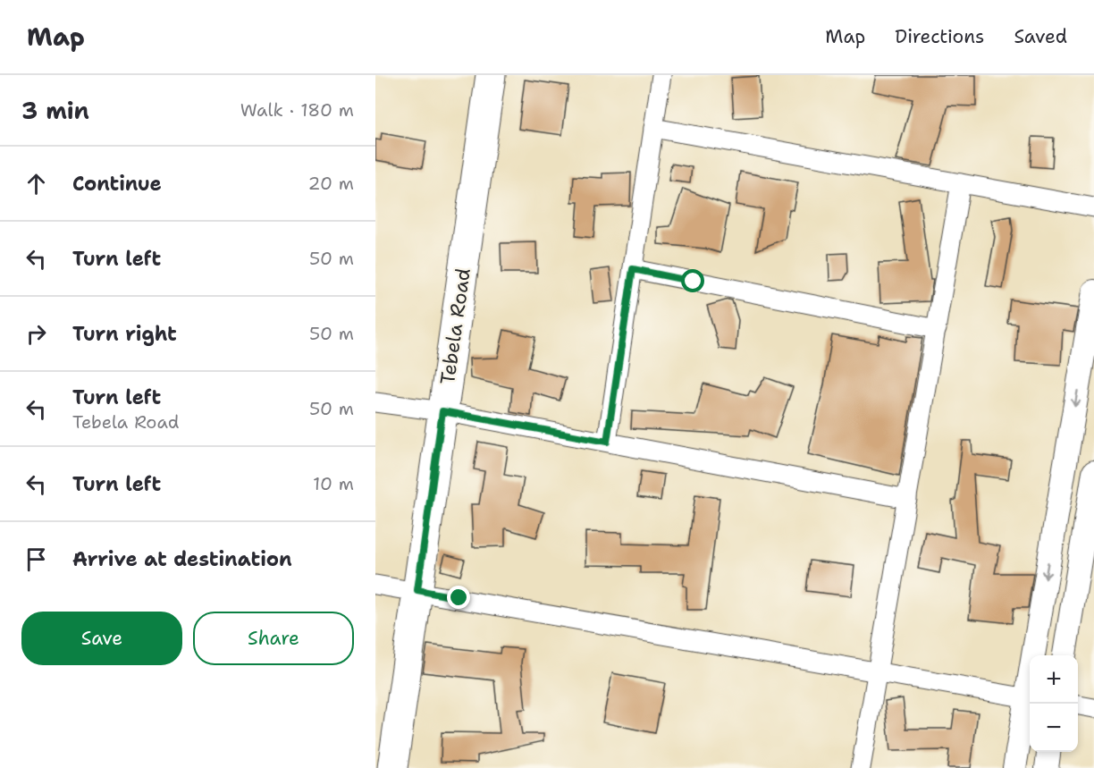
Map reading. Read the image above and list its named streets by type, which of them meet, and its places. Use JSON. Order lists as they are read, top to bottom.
{
  "streets": {
    "main road": ["Tebela Road"]
  },
  "page": {
    "header": "Map",
    "nav": ["Map", "Directions", "Saved"],
    "heading": ["3 min", "Walk · 180 m"],
    "list": [
      ["Continue", "20 m"],
      ["Turn left", "50 m"],
      ["Turn right", "50 m"],
      ["Turn left", "Tebela Road", "50 m"],
      ["Turn left", "10 m"],
      "Arrive at destination"
    ],
    "buttons": ["Save", "Share"],
    "map_buttons": ["+", "−"]
  }
}
